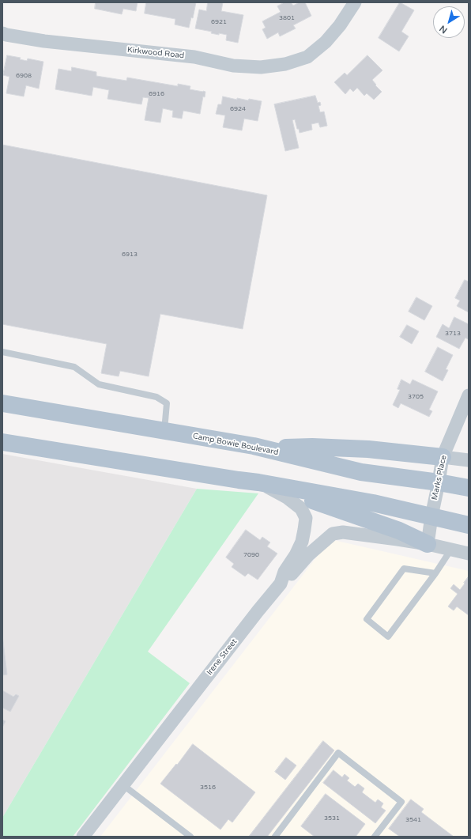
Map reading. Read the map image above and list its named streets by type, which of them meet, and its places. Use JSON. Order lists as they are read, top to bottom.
{
  "streets": {
    "main road": ["Camp Bowie Boulevard"],
    "street": ["Kirkwood Road", "Marks Place", "Irene Street"]
  },
  "crossings": [
    ["Camp Bowie Boulevard", "Marks Place"]
  ],
  "house_numbers": [
    "3801",
    "6921",
    "6908",
    "6916",
    "6924",
    "6913",
    "3713",
    "3705",
    "7090",
    "3516",
    "3531",
    "3541"
  ],
  "north": "bottom left"
}
